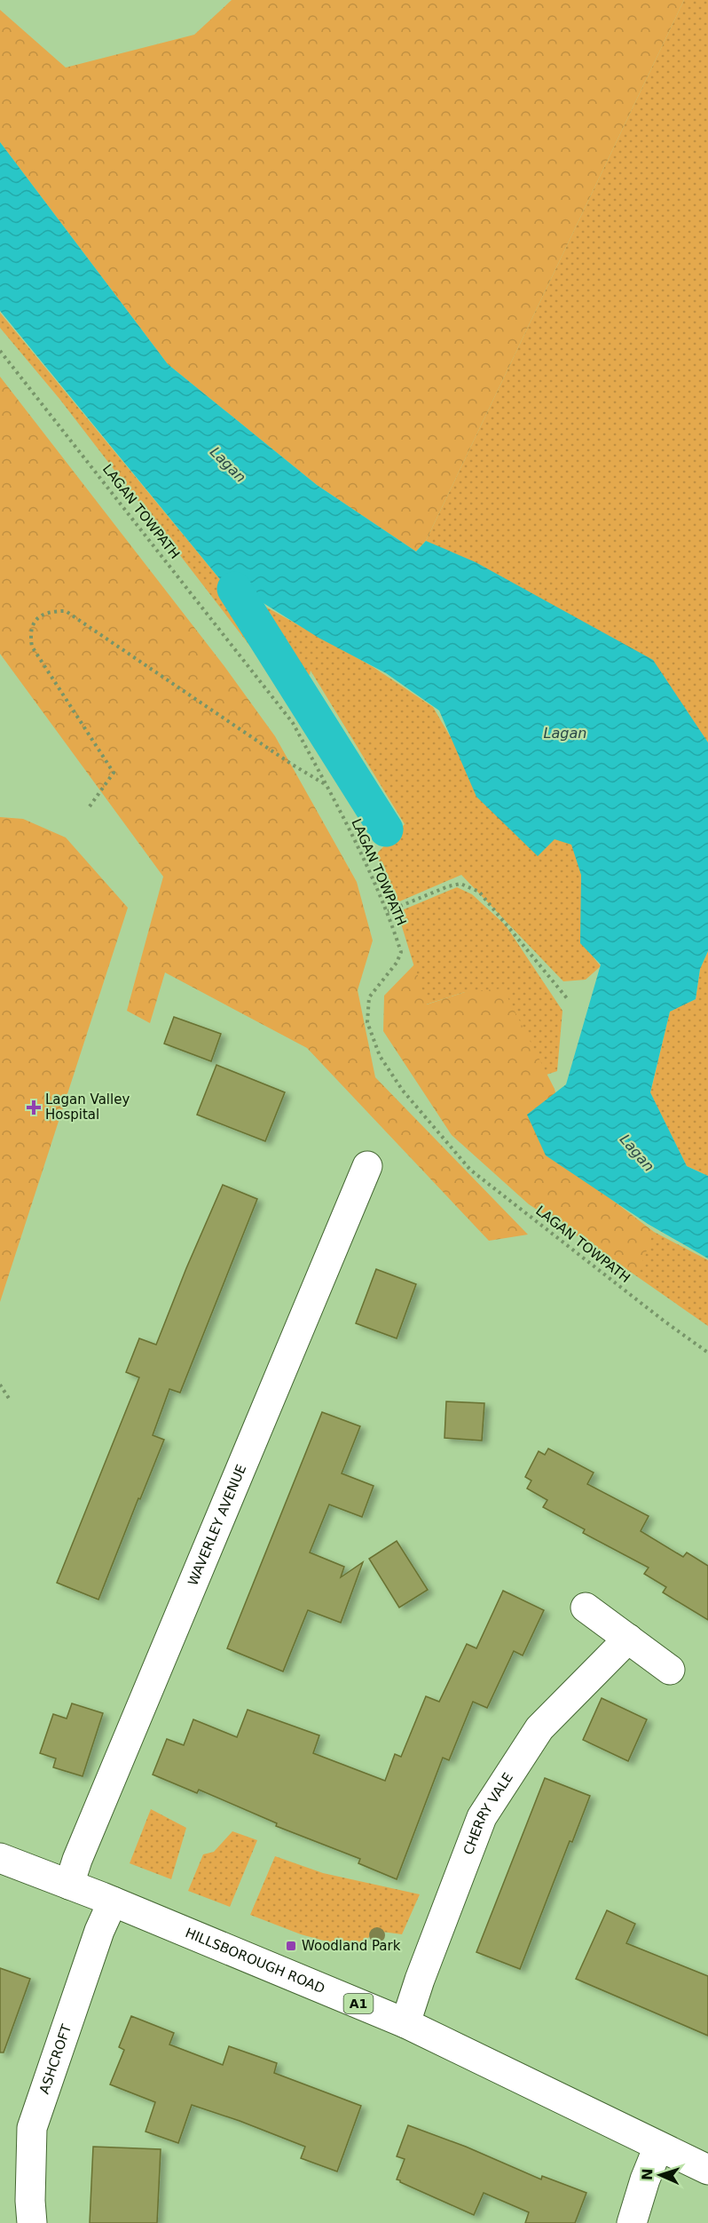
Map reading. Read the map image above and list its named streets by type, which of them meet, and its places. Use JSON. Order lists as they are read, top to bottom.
{
  "streets": {
    "main road": [
      "WAVERLEY AVENUE",
      "CHERRY VALE",
      "HILLSBOROUGH ROAD",
      "A1",
      "ASHCROFT"
    ],
    "path": ["LAGAN TOWPATH"]
  },
  "crossings": [
    ["WAVERLEY AVENUE", "HILLSBOROUGH ROAD"],
    ["CHERRY VALE", "HILLSBOROUGH ROAD"],
    ["HILLSBOROUGH ROAD", "ASHCROFT"]
  ],
  "water": ["Lagan"],
  "places": {
    "health": ["Lagan Valley Hospital"],
    "transit": ["Woodland Park"]
  },
  "north": "left"
}
